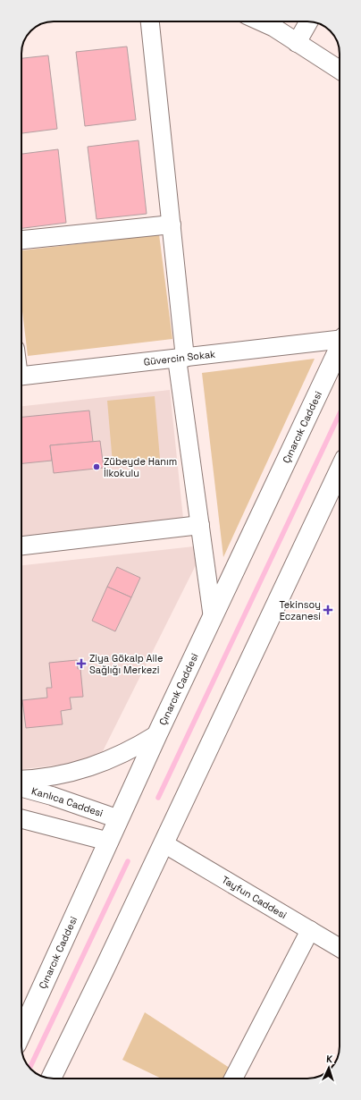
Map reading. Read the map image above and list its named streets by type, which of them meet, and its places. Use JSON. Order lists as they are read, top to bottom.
{
  "streets": {
    "main road": ["Çınarcık Caddesi"],
    "street": ["Güvercin Sokak", "Kanlıca Caddesi", "Tayfun Caddesi"]
  },
  "crossings": [
    ["Çınarcık Caddesi", "Kanlıca Caddesi"]
  ],
  "places": {
    "other": ["Zübeyde Hanım İlkokulu"],
    "health": ["Tekinsoy Eczanesi", "Ziya Gökalp Aile Sağlığı Merkezi"]
  },
  "north": "top"
}
